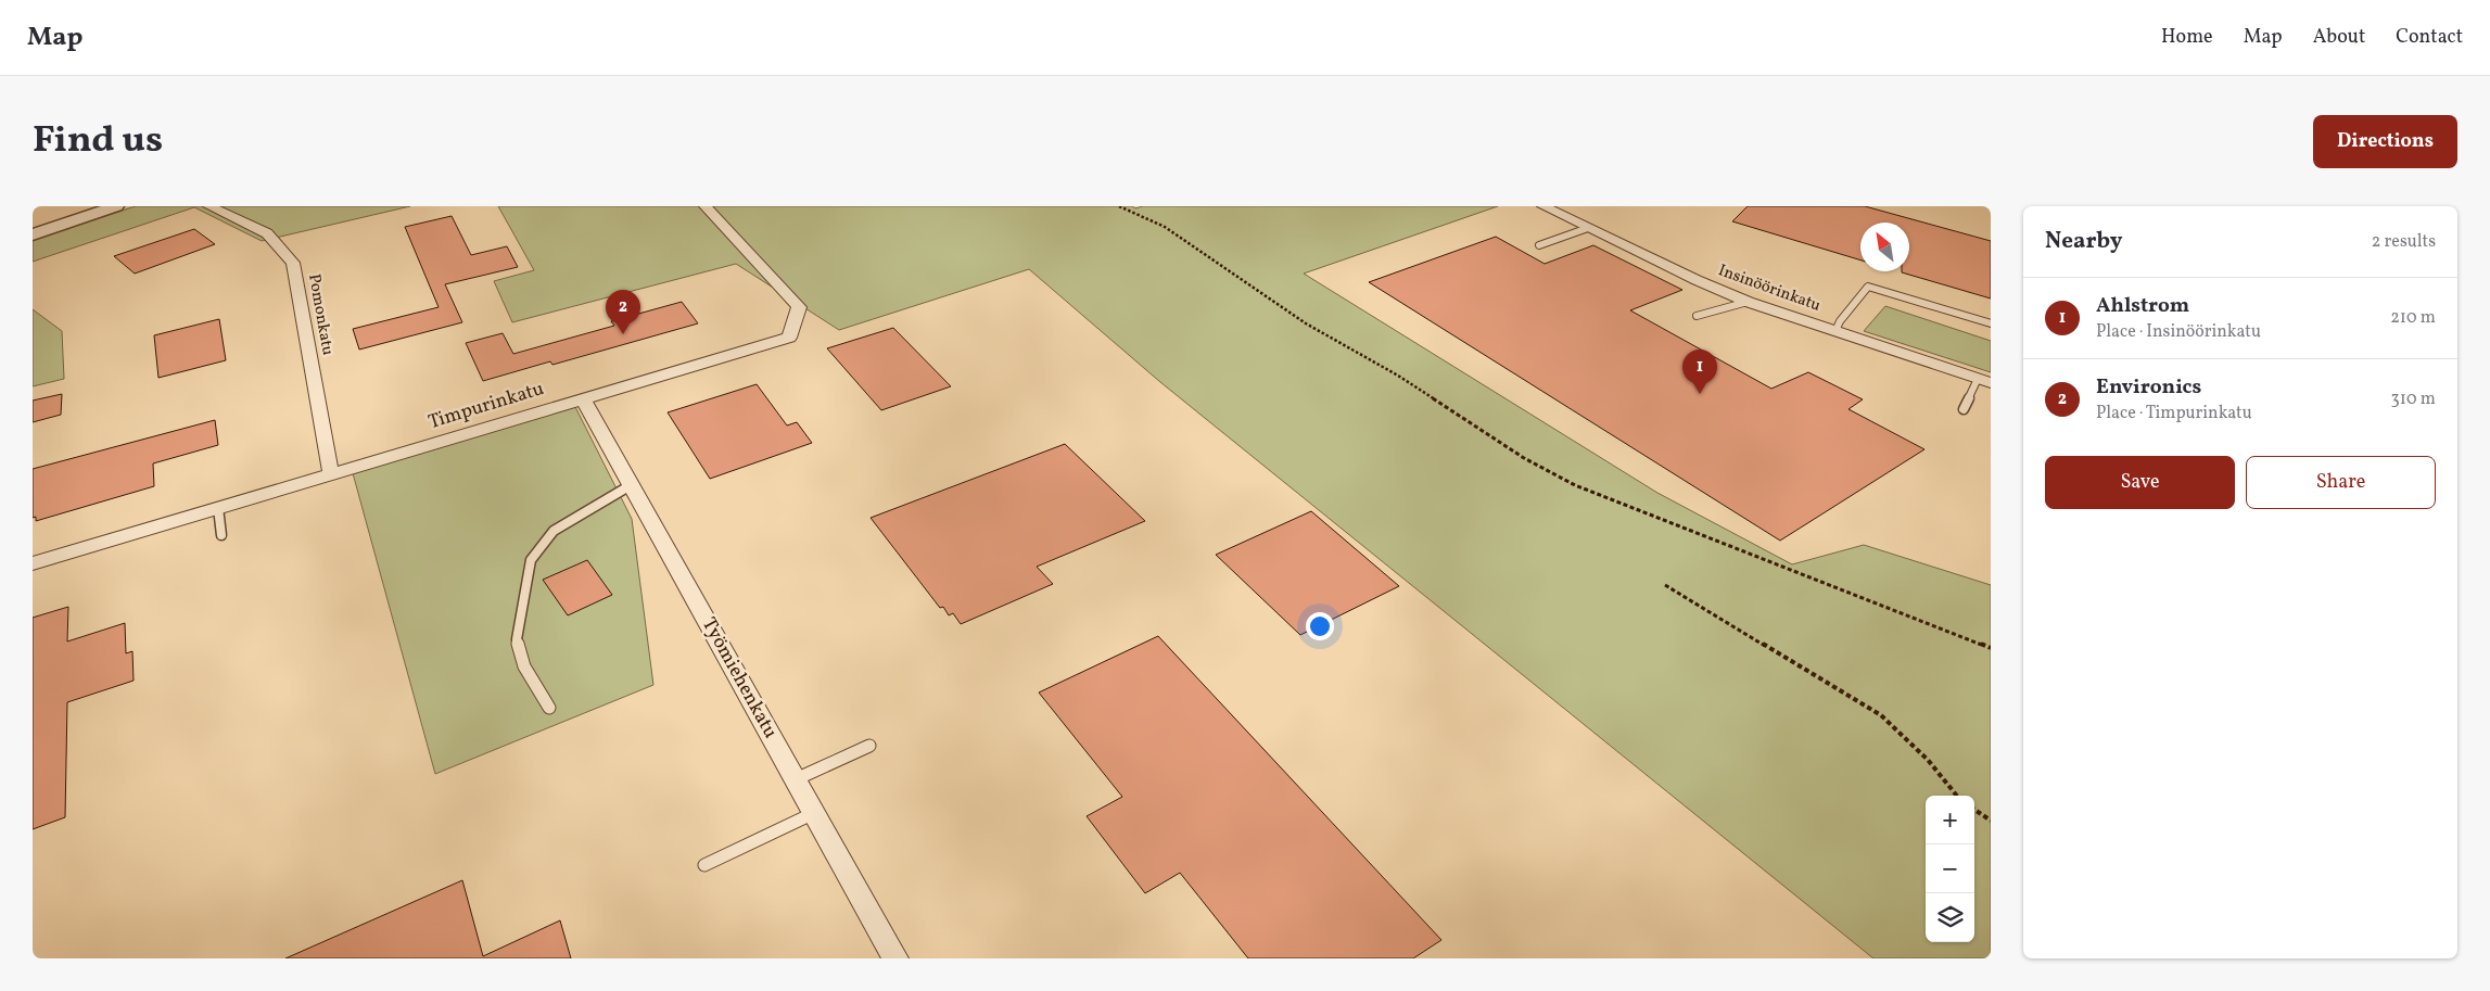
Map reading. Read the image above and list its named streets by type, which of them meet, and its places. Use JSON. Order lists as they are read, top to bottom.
{
  "streets": {
    "street": [
      "Insinöörinkatu",
      "Pomonkatu",
      "Timpurinkatu",
      "Työmiehenkatu"
    ]
  },
  "crossings": [
    ["Pomonkatu", "Timpurinkatu"],
    ["Timpurinkatu", "Työmiehenkatu"]
  ],
  "north": "top left",
  "page": {
    "header": "Map",
    "nav": [
      "Home",
      "Map",
      "About",
      "Contact"
    ],
    "title": "Find us",
    "buttons": [
      "Directions",
      ["Save", "Share"]
    ],
    "heading": ["Nearby", "2 results"],
    "list": [
      {
        "mark": "1",
        "name": "Ahlstrom",
        "note": "Place · Insinöörinkatu",
        "value": "210 m"
      },
      {
        "mark": "2",
        "name": "Environics",
        "note": "Place · Timpurinkatu",
        "value": "310 m"
      }
    ],
    "pins": ["2", "1"],
    "map_buttons": ["+", "−"]
  }
}
